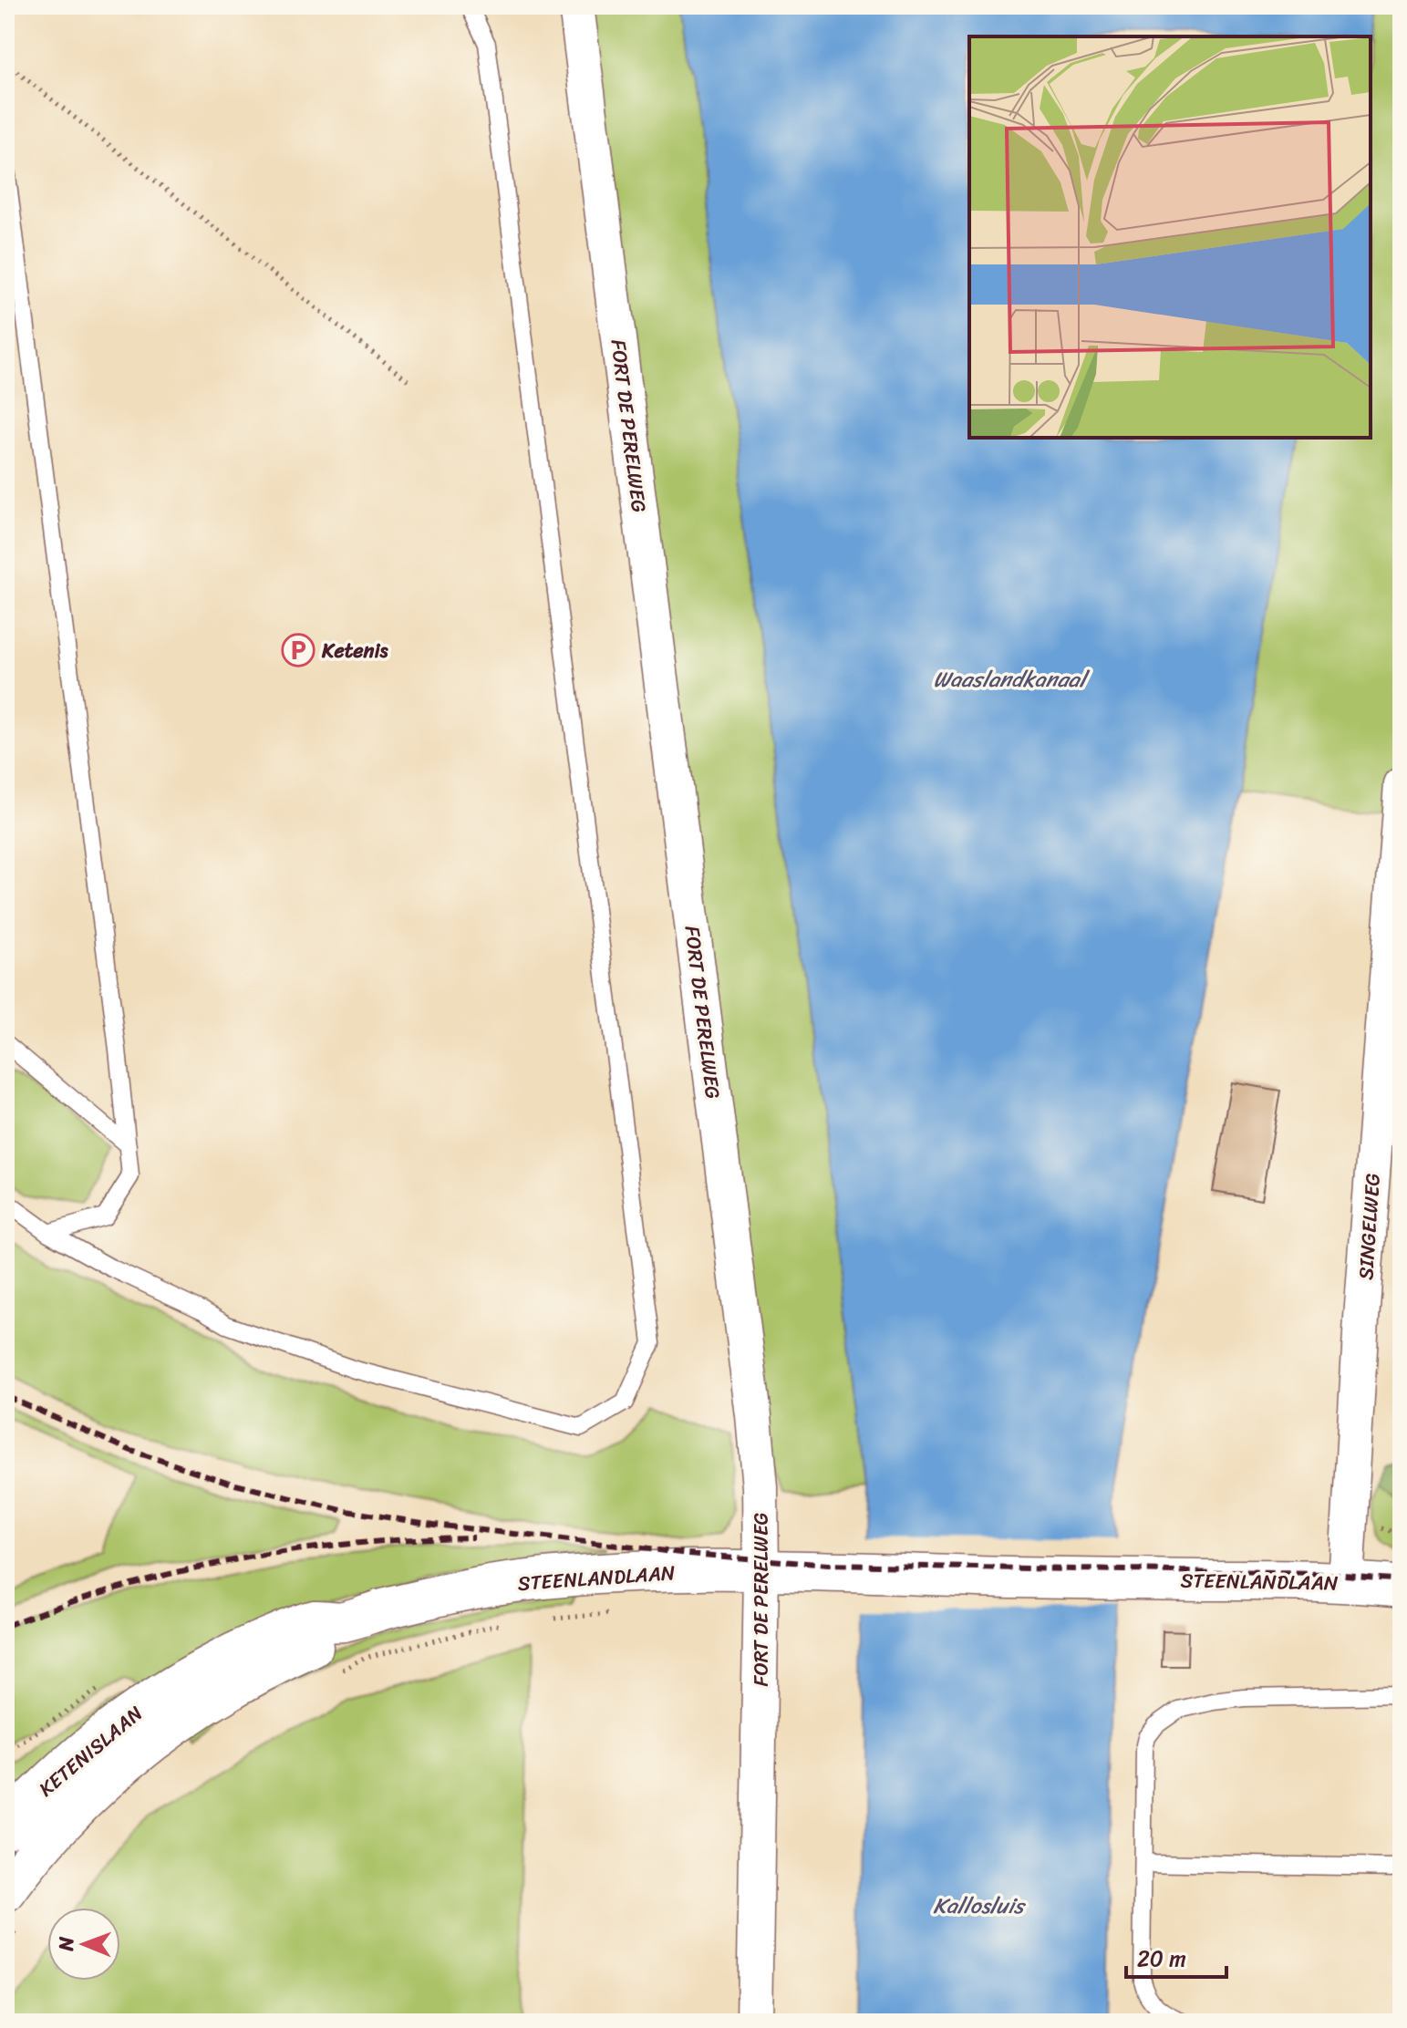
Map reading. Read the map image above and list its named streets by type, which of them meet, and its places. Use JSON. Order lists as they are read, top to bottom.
{
  "streets": {
    "main road": ["STEENLANDLAAN", "KETENISLAAN"],
    "street": ["FORT DE PERELWEG", "SINGELWEG"]
  },
  "crossings": [
    ["FORT DE PERELWEG", "STEENLANDLAAN"],
    ["SINGELWEG", "STEENLANDLAAN"],
    ["STEENLANDLAAN", "KETENISLAAN"]
  ],
  "water": ["Waaslandkanaal", "Kallosluis"],
  "places": {
    "parking": ["Ketenis"]
  },
  "scale_bar": "20 m",
  "north": "left"
}
